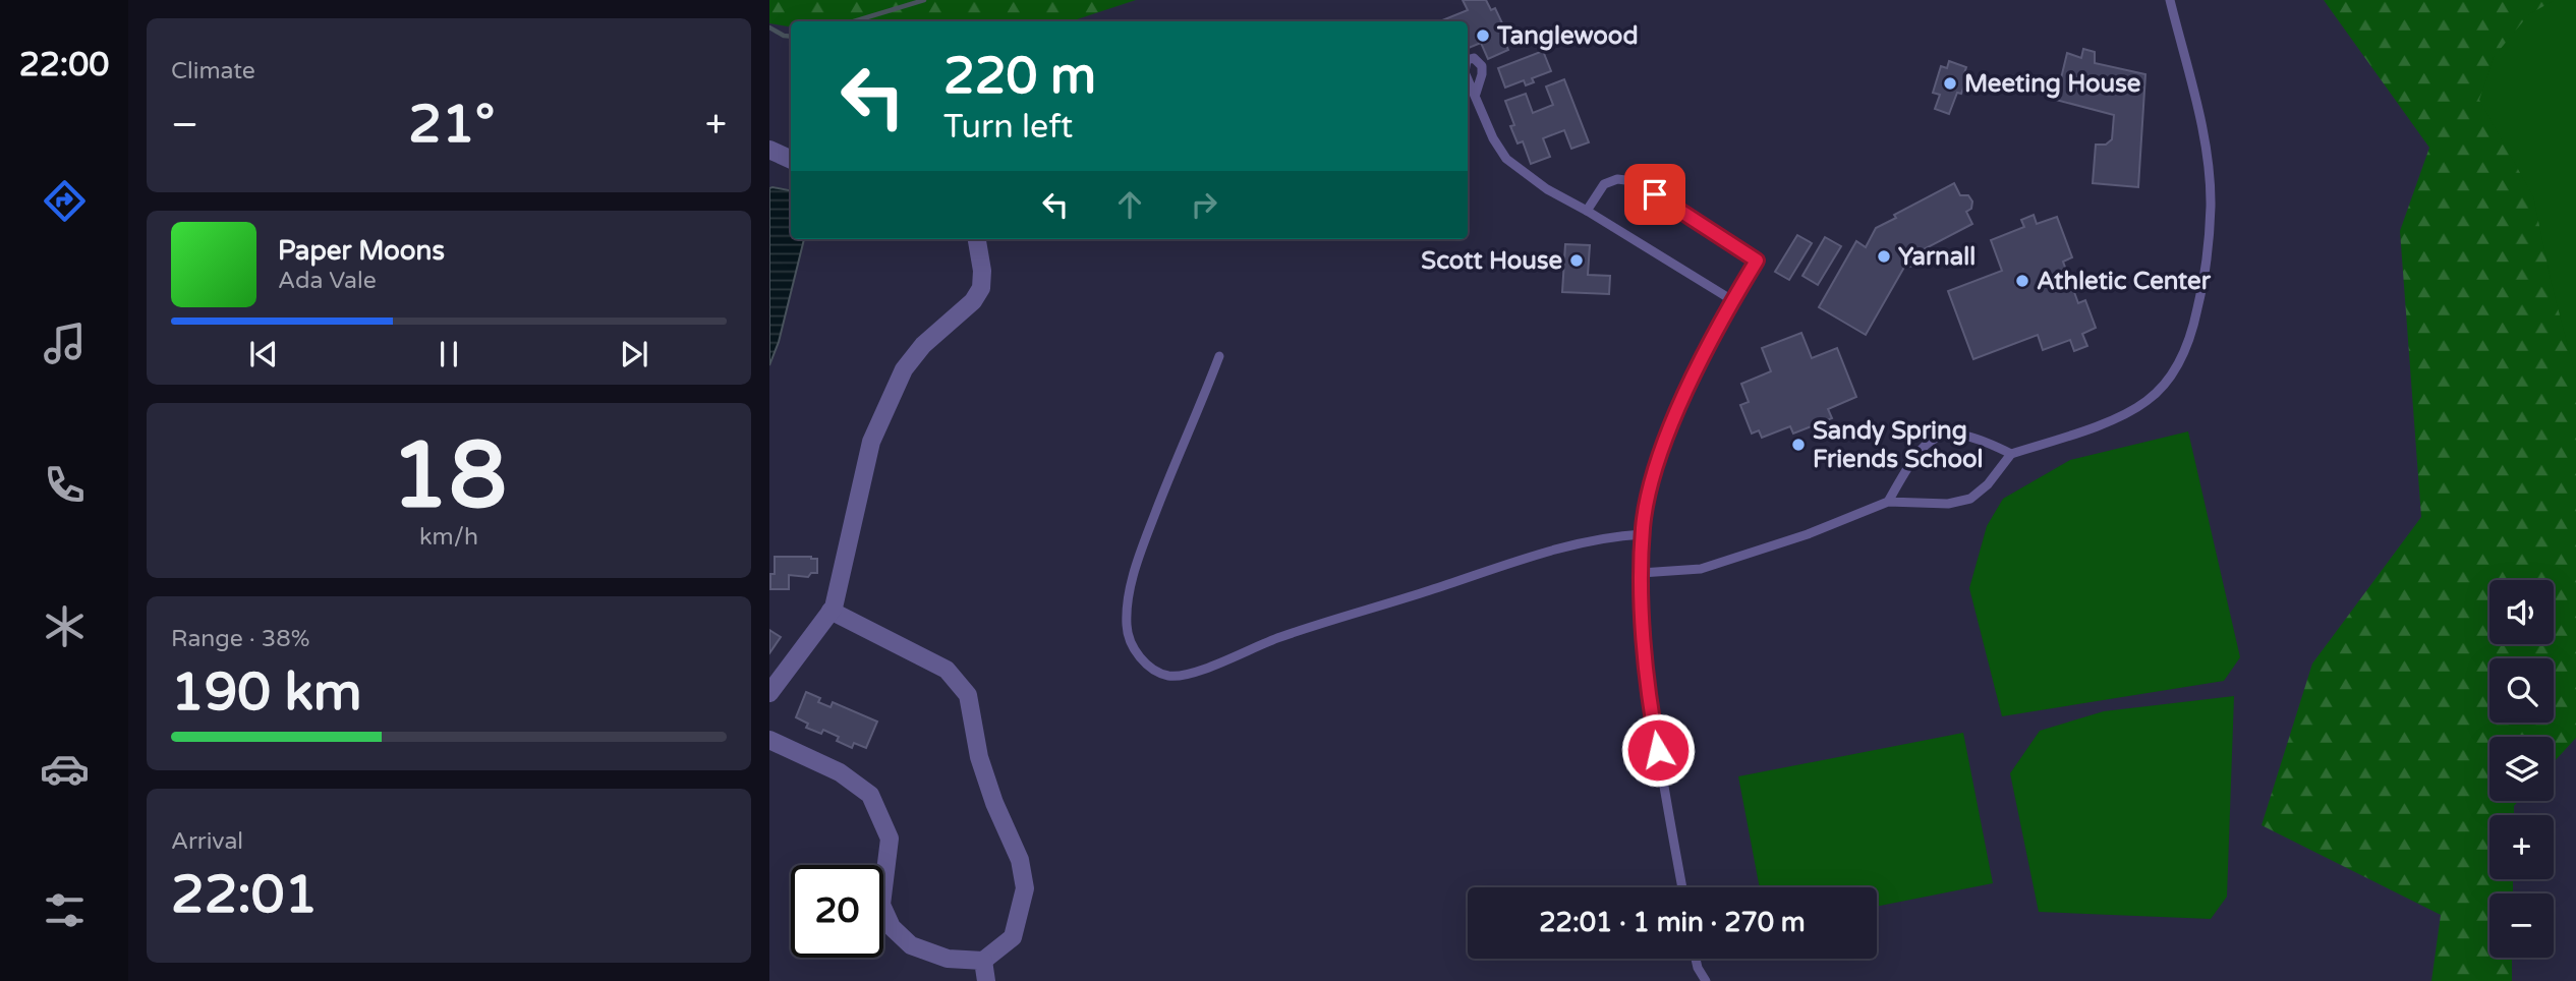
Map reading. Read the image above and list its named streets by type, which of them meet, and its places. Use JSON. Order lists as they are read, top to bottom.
{
  "places": [
    "Tanglewood",
    "Meeting House",
    "Yarnall",
    "Scott House",
    "Athletic Center",
    "Sandy Spring Friends School"
  ],
  "page": {
    "tabs": "22:00",
    "tile": [
      "Climate",
      ["18", "km/h"],
      ["Range · 38%", "190 km"],
      ["Arrival", "22:01"]
    ],
    "turn": ["220 m", "Turn left"],
    "heat": ["−", "21°", "+"],
    "song": ["Paper Moons", "Ada Vale"],
    "map_buttons": ["+", "−"],
    "limit": "20",
    "trip": "22:01 · 1 min · 270 m"
  }
}
